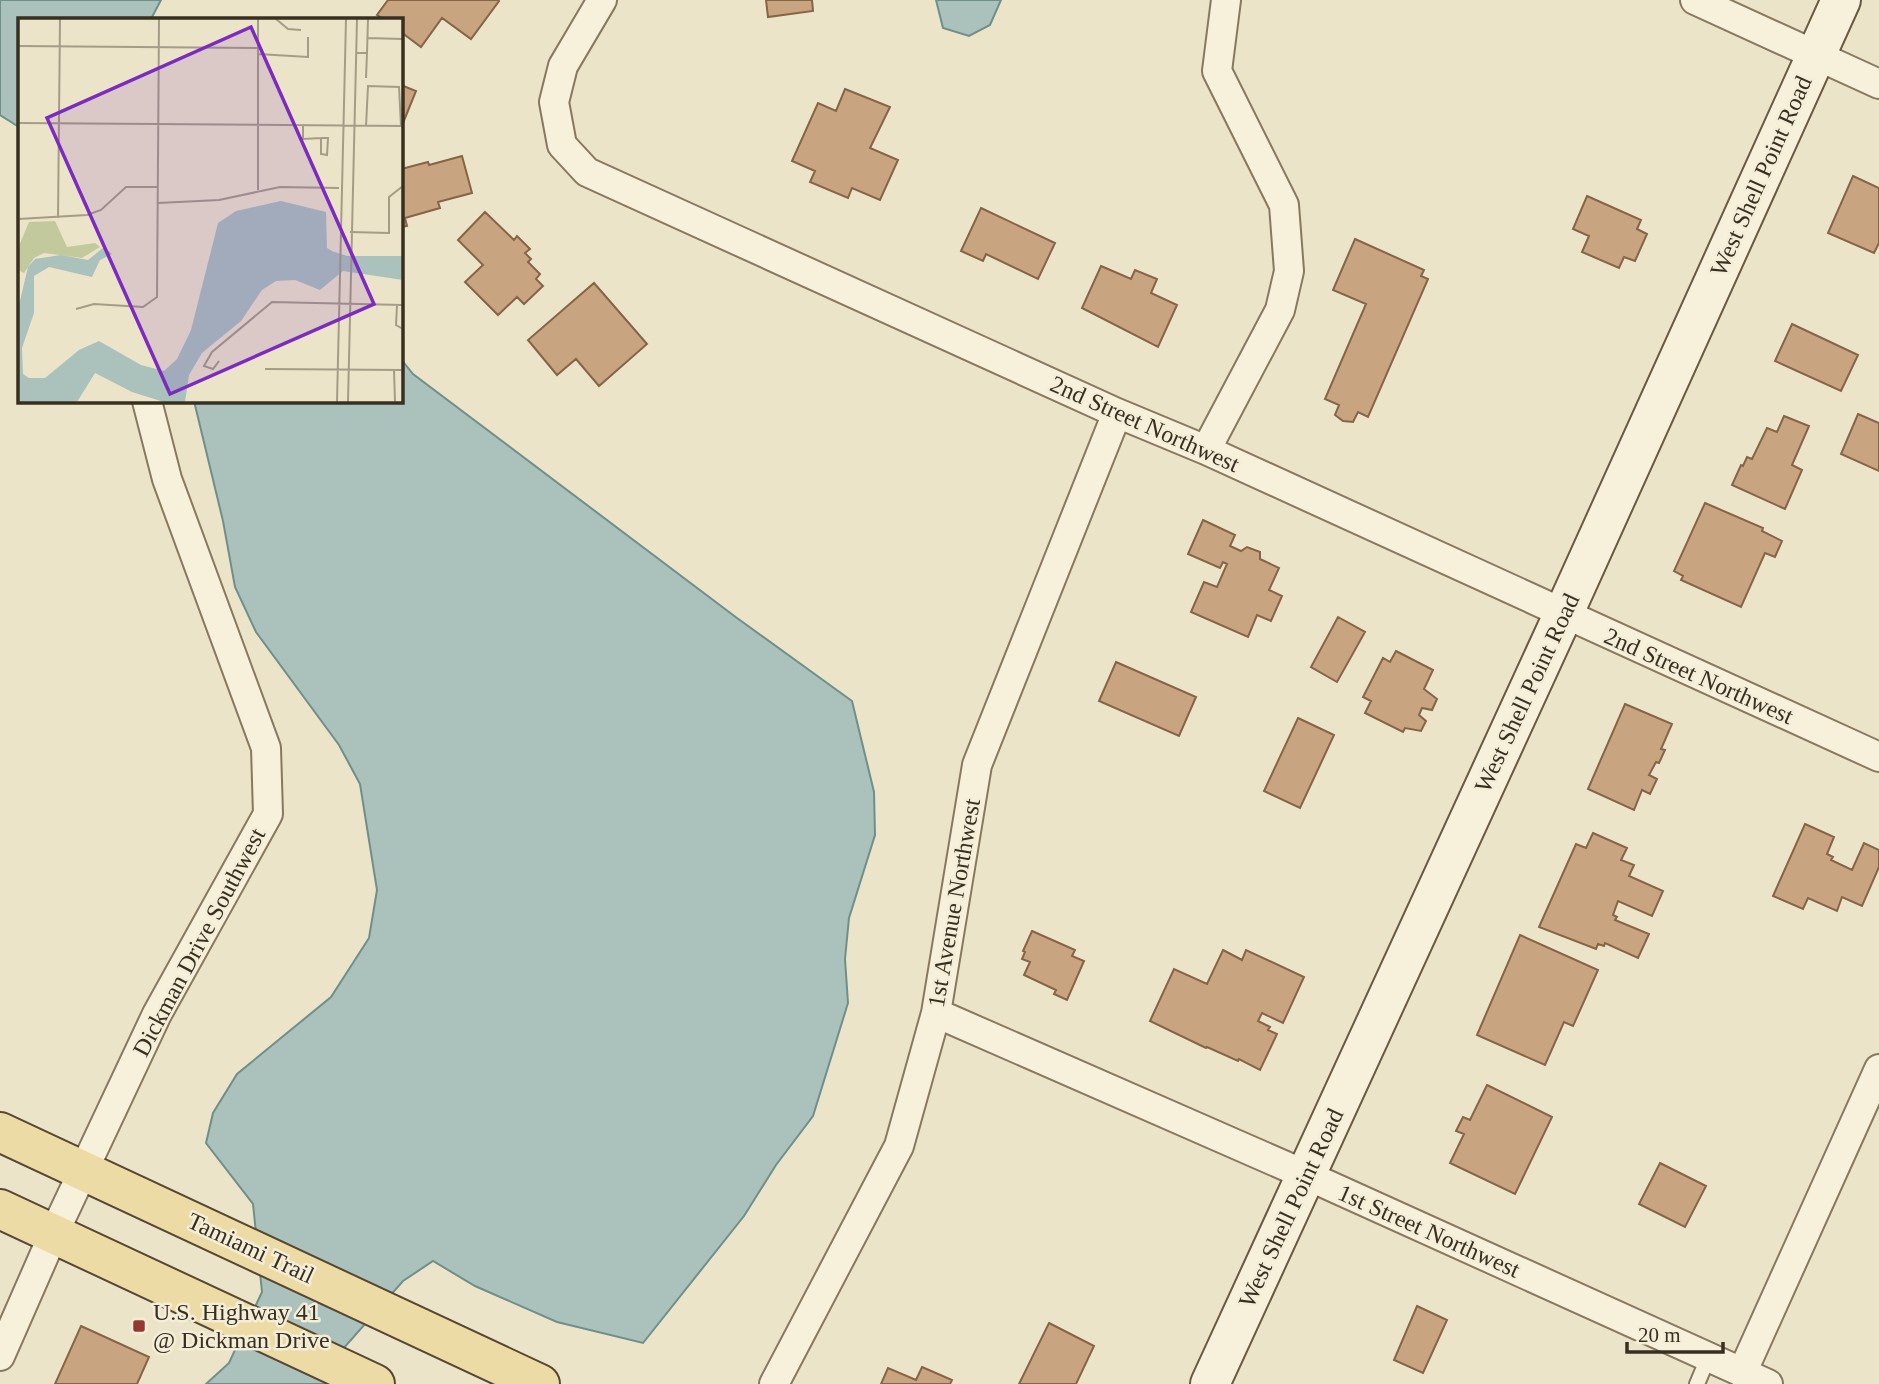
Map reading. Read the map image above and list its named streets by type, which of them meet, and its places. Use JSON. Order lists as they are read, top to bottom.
{
  "streets": {
    "main road": ["Tamiami Trail"],
    "street": [
      "West Shell Point Road",
      "2nd Street Northwest",
      "1st Avenue Northwest",
      "Dickman Drive Southwest",
      "1st Street Northwest"
    ]
  },
  "crossings": [
    ["West Shell Point Road", "2nd Street Northwest"],
    ["West Shell Point Road", "1st Street Northwest"],
    ["2nd Street Northwest", "1st Avenue Northwest"],
    ["1st Avenue Northwest", "1st Street Northwest"],
    ["Dickman Drive Southwest", "Tamiami Trail"]
  ],
  "places": {
    "transit": ["U.S. Highway 41 @ Dickman Drive"]
  },
  "scale_bar": "20 m"
}
